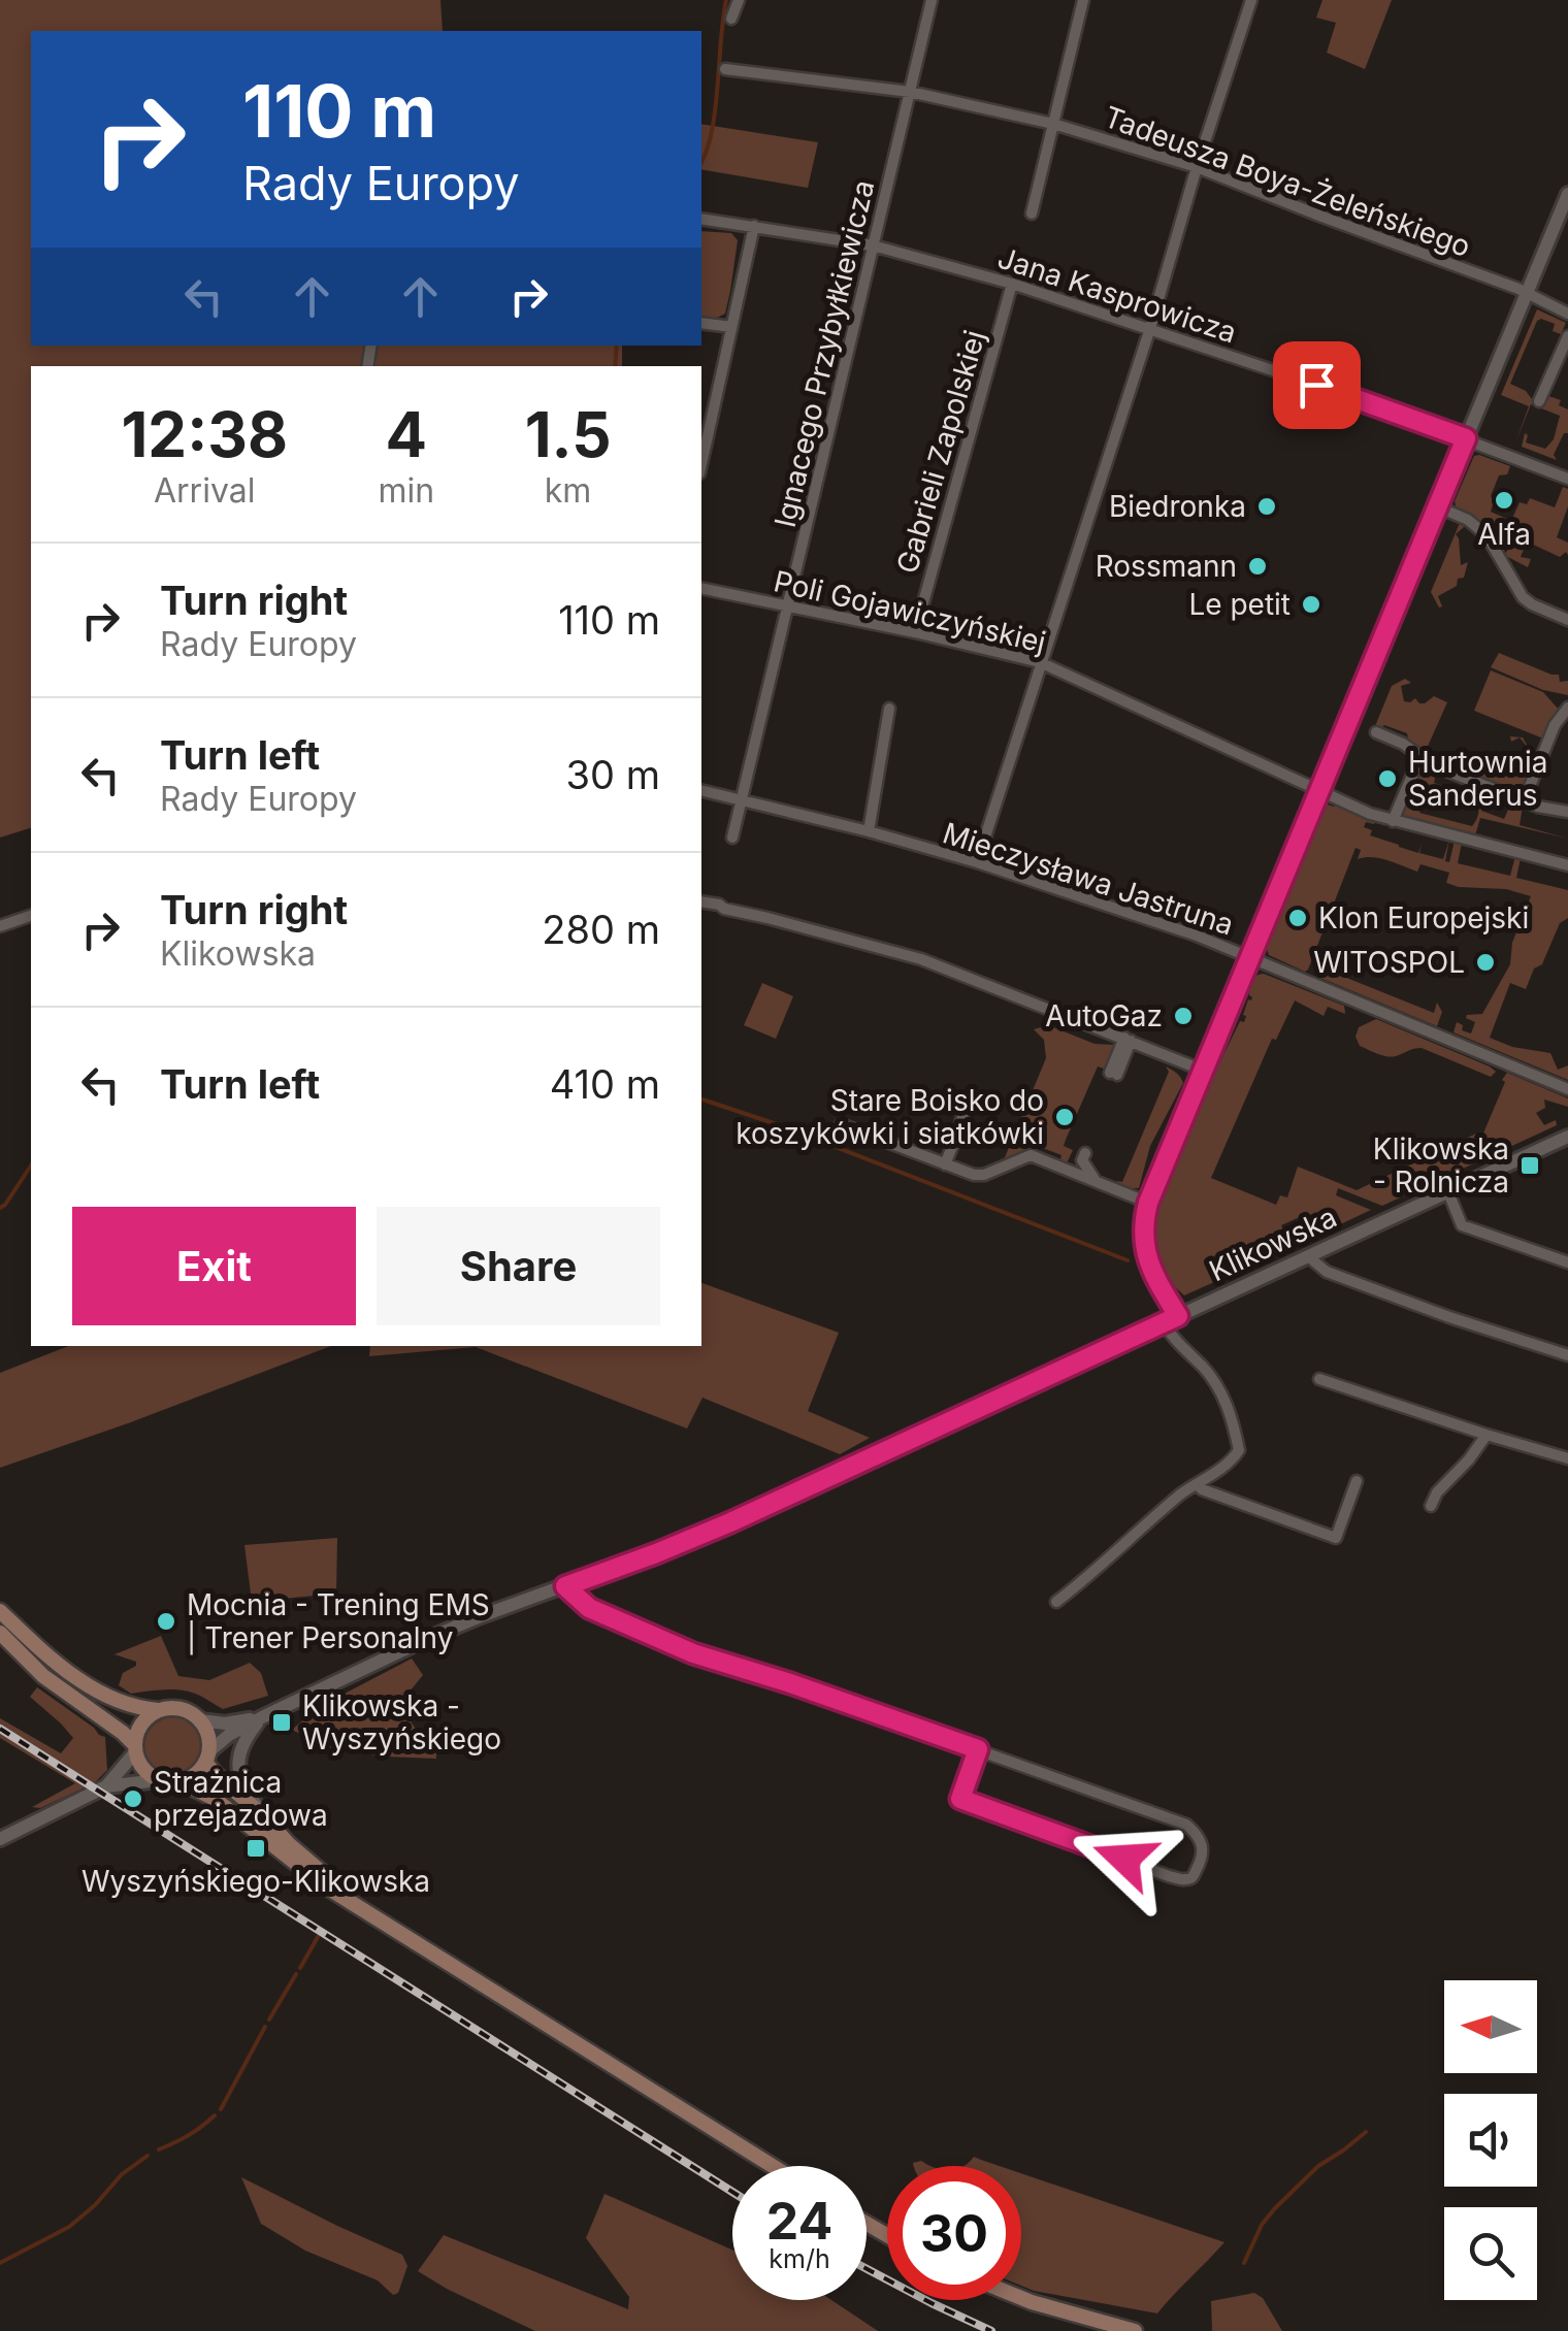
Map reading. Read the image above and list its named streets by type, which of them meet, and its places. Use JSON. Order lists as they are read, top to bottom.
{
  "streets": {
    "street": [
      "Tadeusza Boya-Żeleńskiego",
      "Jana Kasprowicza",
      "Ignacego Przybyłkiewicza",
      "Gabrieli Zapolskiej",
      "Poli Gojawiczyńskiej",
      "Mieczysława Jastruna",
      "Klikowska"
    ]
  },
  "crossings": [
    ["Tadeusza Boya-Żeleńskiego", "Ignacego Przybyłkiewicza"],
    ["Jana Kasprowicza", "Ignacego Przybyłkiewicza"],
    ["Jana Kasprowicza", "Gabrieli Zapolskiej"],
    ["Ignacego Przybyłkiewicza", "Poli Gojawiczyńskiej"],
    ["Ignacego Przybyłkiewicza", "Mieczysława Jastruna"],
    ["Gabrieli Zapolskiej", "Poli Gojawiczyńskiej"]
  ],
  "places": {
    "other": [
      "Alfa",
      "Biedronka",
      "Rossmann",
      "Le petit",
      "Hurtownia Sanderus",
      "Klon Europejski",
      "WITOSPOL",
      "AutoGaz",
      "Stare Boisko do koszykówki i siatkówki",
      "Mocnia - Trening EMS | Trener Personalny",
      "Strażnica przejazdowa"
    ],
    "transit": ["Klikowska - Rolnicza", "Klikowska - Wyszyńskiego", "Wyszyńskiego-Klikowska"]
  },
  "north": "left",
  "page": {
    "turn": ["110 m", "Rady Europy"],
    "eta": [
      "12:38",
      "Arrival",
      "4",
      "min",
      "1.5",
      "km"
    ],
    "list": [
      {
        "name": "Turn right",
        "note": "Rady Europy",
        "value": "110 m"
      },
      {
        "name": "Turn left",
        "note": "Rady Europy",
        "value": "30 m"
      },
      {
        "name": "Turn right",
        "note": "Klikowska",
        "value": "280 m"
      },
      {
        "name": "Turn left",
        "value": "410 m"
      }
    ],
    "buttons": ["Exit", "Share"],
    "speed": "24 km/h",
    "limit": "30"
  }
}
